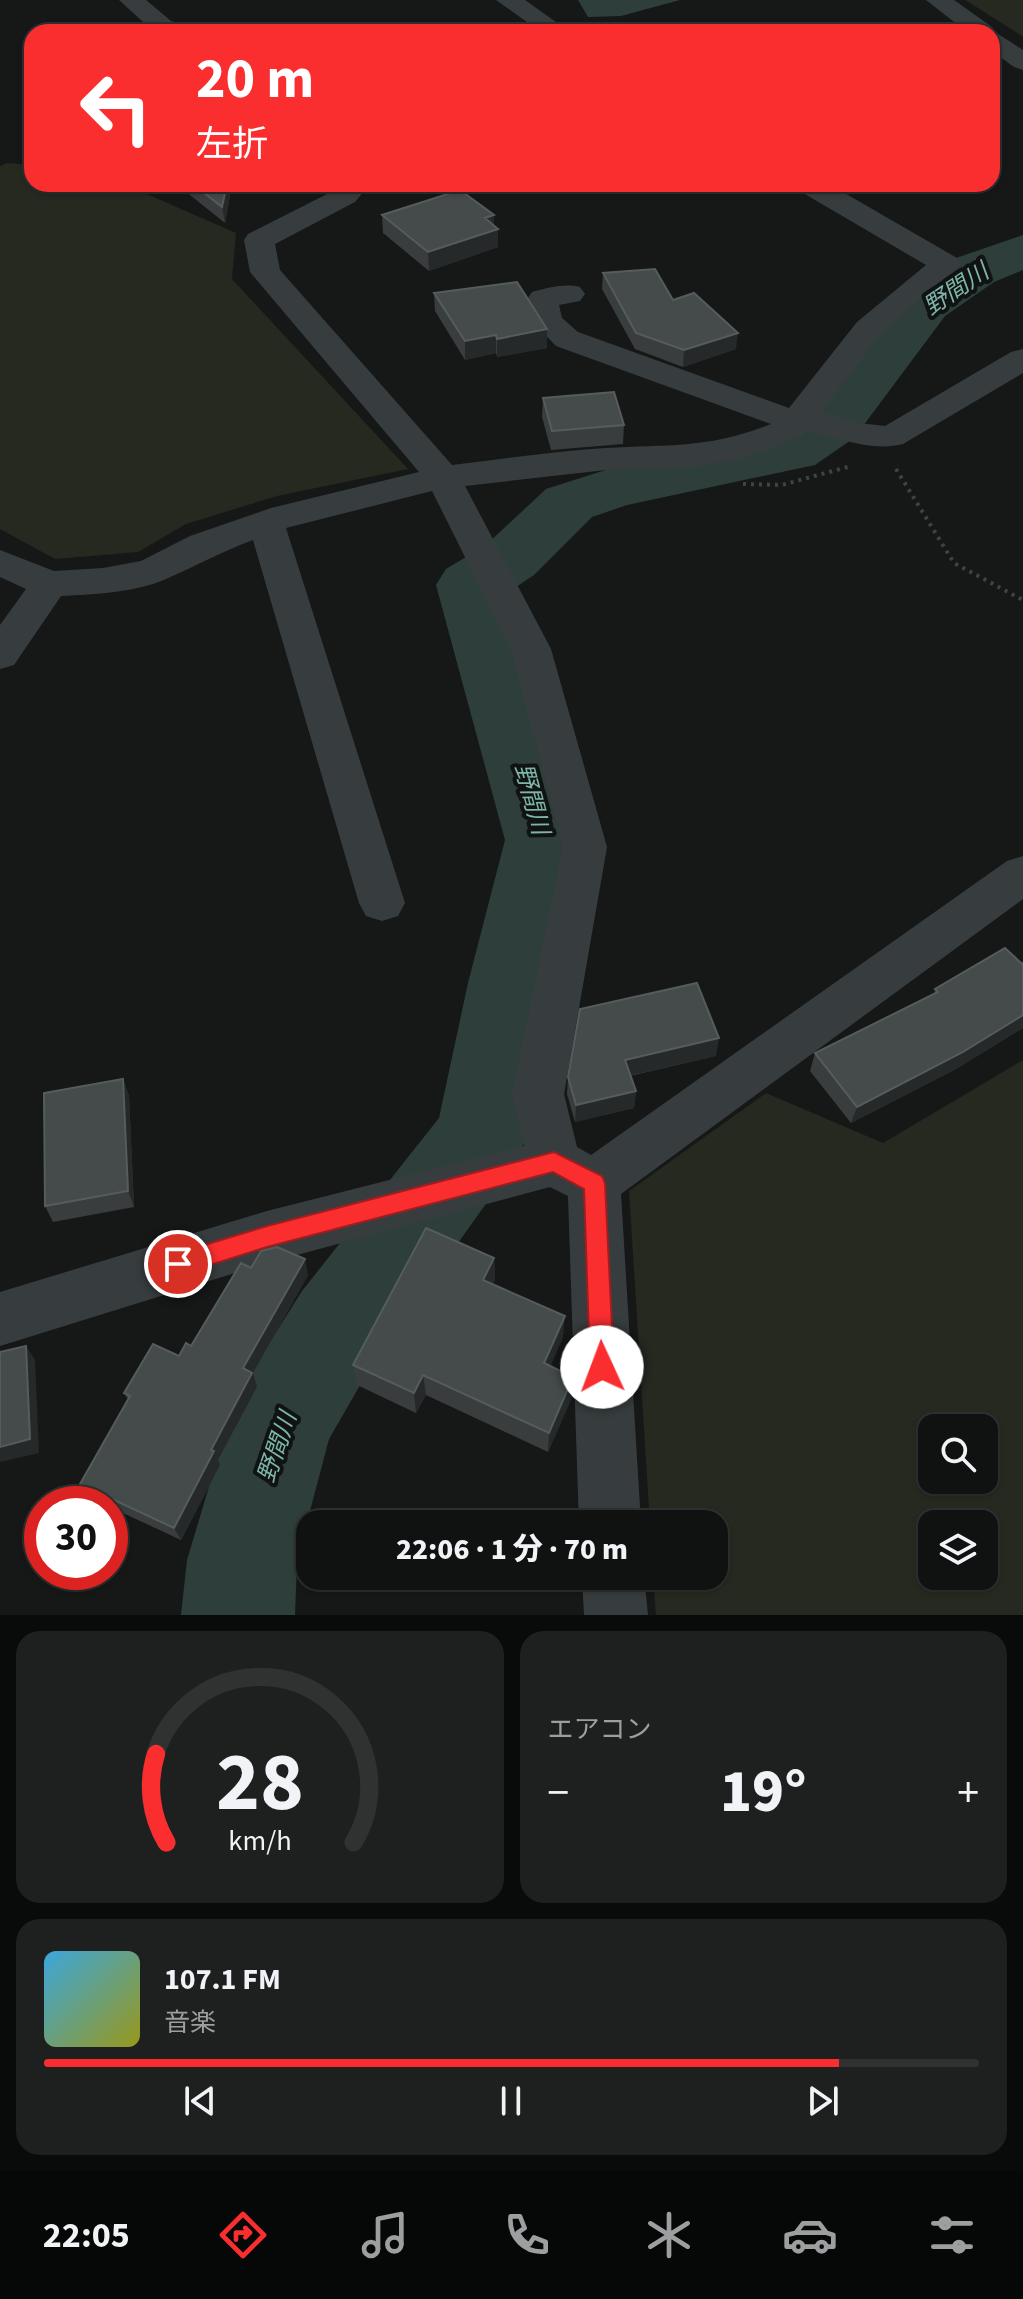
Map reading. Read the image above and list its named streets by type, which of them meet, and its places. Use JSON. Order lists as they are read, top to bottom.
{
  "water": ["野間川"],
  "page": {
    "turn": ["20 m", "左折"],
    "limit": "30",
    "trip": "22:06 · 1 分 · 70 m",
    "tile": "エアコン",
    "heat": ["−", "19°", "+"],
    "song": ["107.1 FM", "音楽"],
    "tabs": "22:05",
    "gauge": ["28", "km/h"]
  }
}
